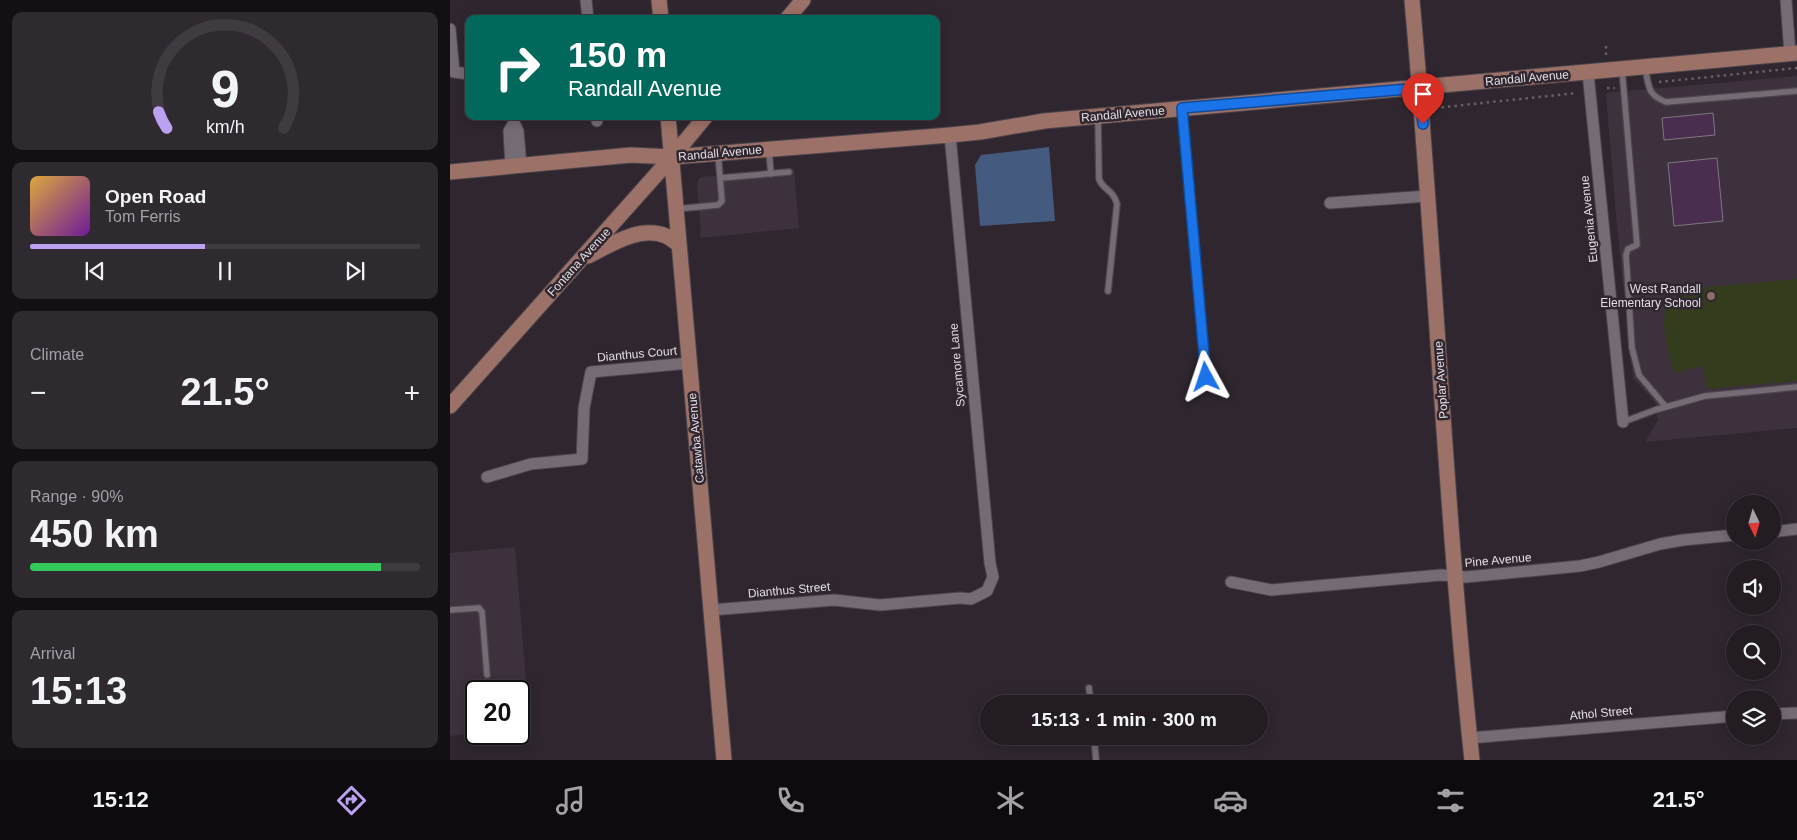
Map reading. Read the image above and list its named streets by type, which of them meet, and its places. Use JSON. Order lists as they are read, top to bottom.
{
  "streets": {
    "street": [
      "Randall Avenue",
      "Eugenia Avenue",
      "Fontana Avenue",
      "Dianthus Court",
      "Sycamore Lane",
      "Poplar Avenue",
      "Catawba Avenue",
      "Pine Avenue",
      "Dianthus Street",
      "Athol Street"
    ]
  },
  "crossings": [
    ["Randall Avenue", "Eugenia Avenue"],
    ["Randall Avenue", "Fontana Avenue"],
    ["Randall Avenue", "Sycamore Lane"],
    ["Randall Avenue", "Poplar Avenue"],
    ["Randall Avenue", "Catawba Avenue"],
    ["Fontana Avenue", "Catawba Avenue"],
    ["Dianthus Court", "Catawba Avenue"],
    ["Sycamore Lane", "Dianthus Street"],
    ["Poplar Avenue", "Pine Avenue"],
    ["Poplar Avenue", "Athol Street"],
    ["Catawba Avenue", "Dianthus Street"]
  ],
  "places": ["West Randall Elementary School"],
  "north": "bottom",
  "page": {
    "turn": ["150 m", "Randall Avenue"],
    "song": ["Open Road", "Tom Ferris"],
    "tile": [
      "Climate",
      ["Range · 90%", "450 km"],
      ["Arrival", "15:13"]
    ],
    "heat": ["−", "21.5°", "+"],
    "limit": "20",
    "trip": "15:13 · 1 min · 300 m",
    "tabs": ["15:12", "21.5°"],
    "gauge": ["9", "km/h"]
  }
}
